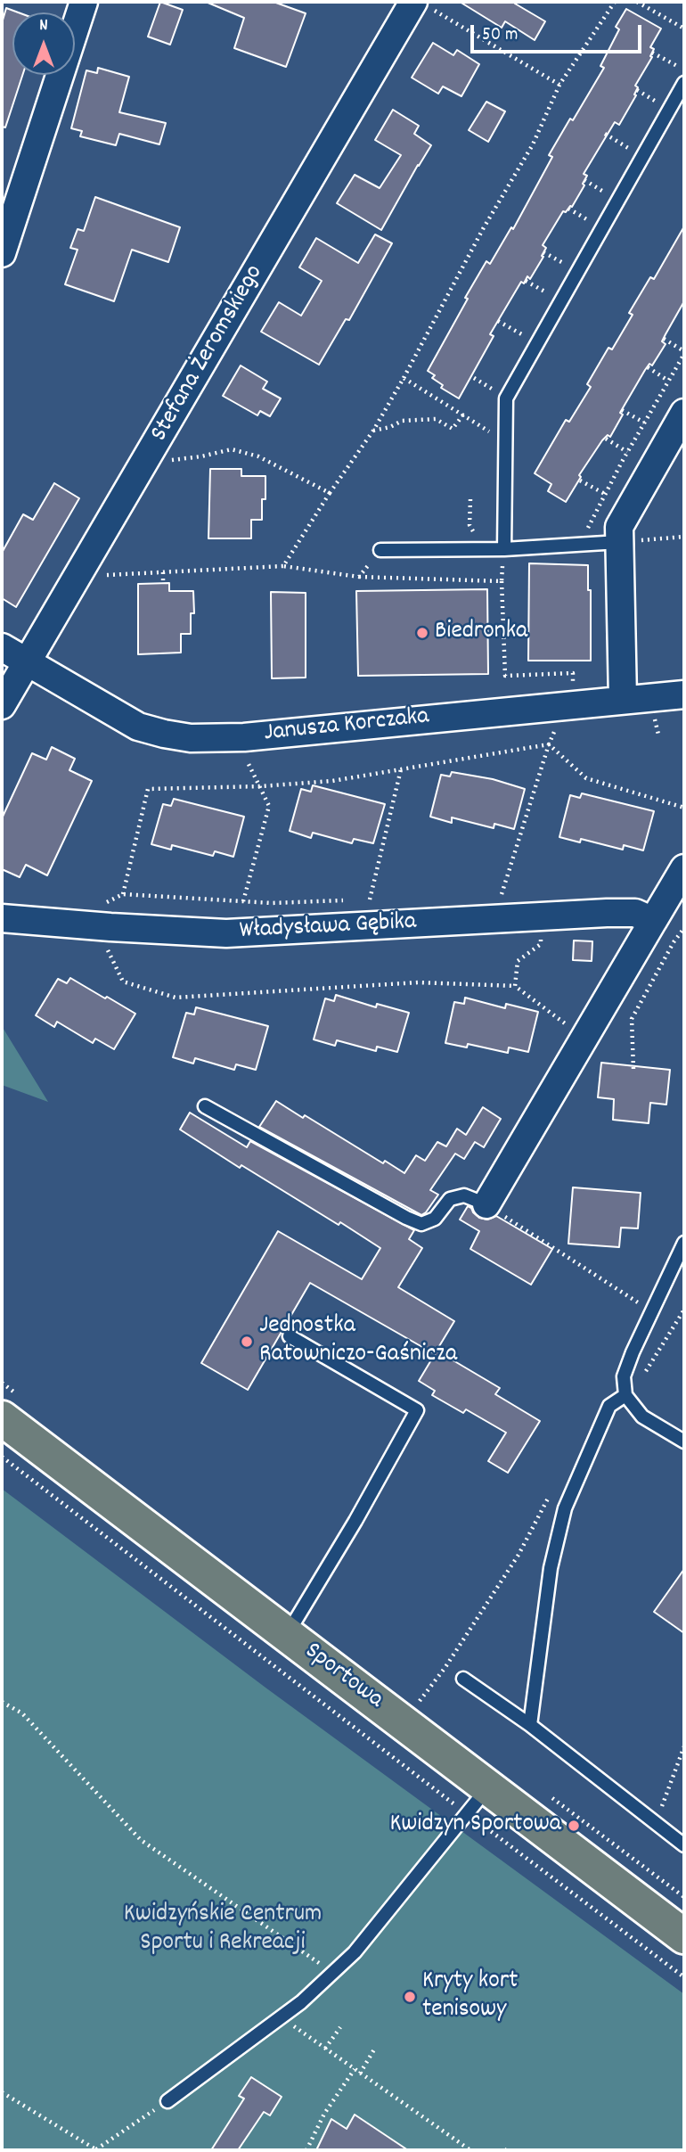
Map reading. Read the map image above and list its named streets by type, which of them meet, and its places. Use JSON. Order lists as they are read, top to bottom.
{
  "streets": {
    "main road": ["Sportowa"],
    "street": ["Stefana Żeromskiego", "Janusza Korczaka", "Władysława Gębika"]
  },
  "crossings": [
    ["Stefana Żeromskiego", "Janusza Korczaka"]
  ],
  "parks": ["Kwidzyńskie Centrum Sportu i Rekreacji"],
  "places": [
    "Biedronka",
    "Jednostka Ratowniczo-Gaśnicza",
    "Kwidzyn Sportowa",
    "Kryty kort tenisowy"
  ],
  "scale_bar": "50 m",
  "north": "top"
}
